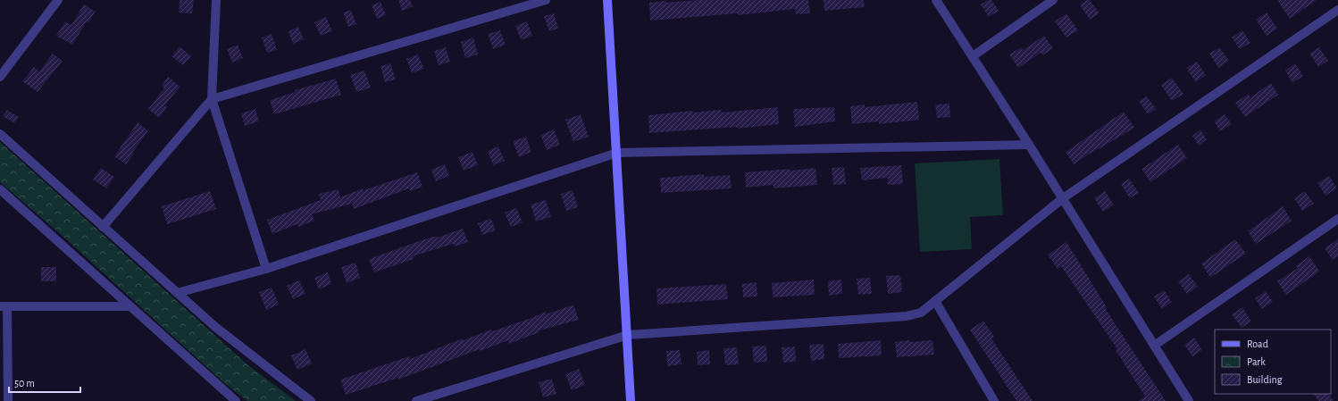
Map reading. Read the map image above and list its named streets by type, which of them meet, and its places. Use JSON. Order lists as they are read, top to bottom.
{
  "legend": ["Road", "Park", "Building"],
  "scale_bar": "50 m"
}
